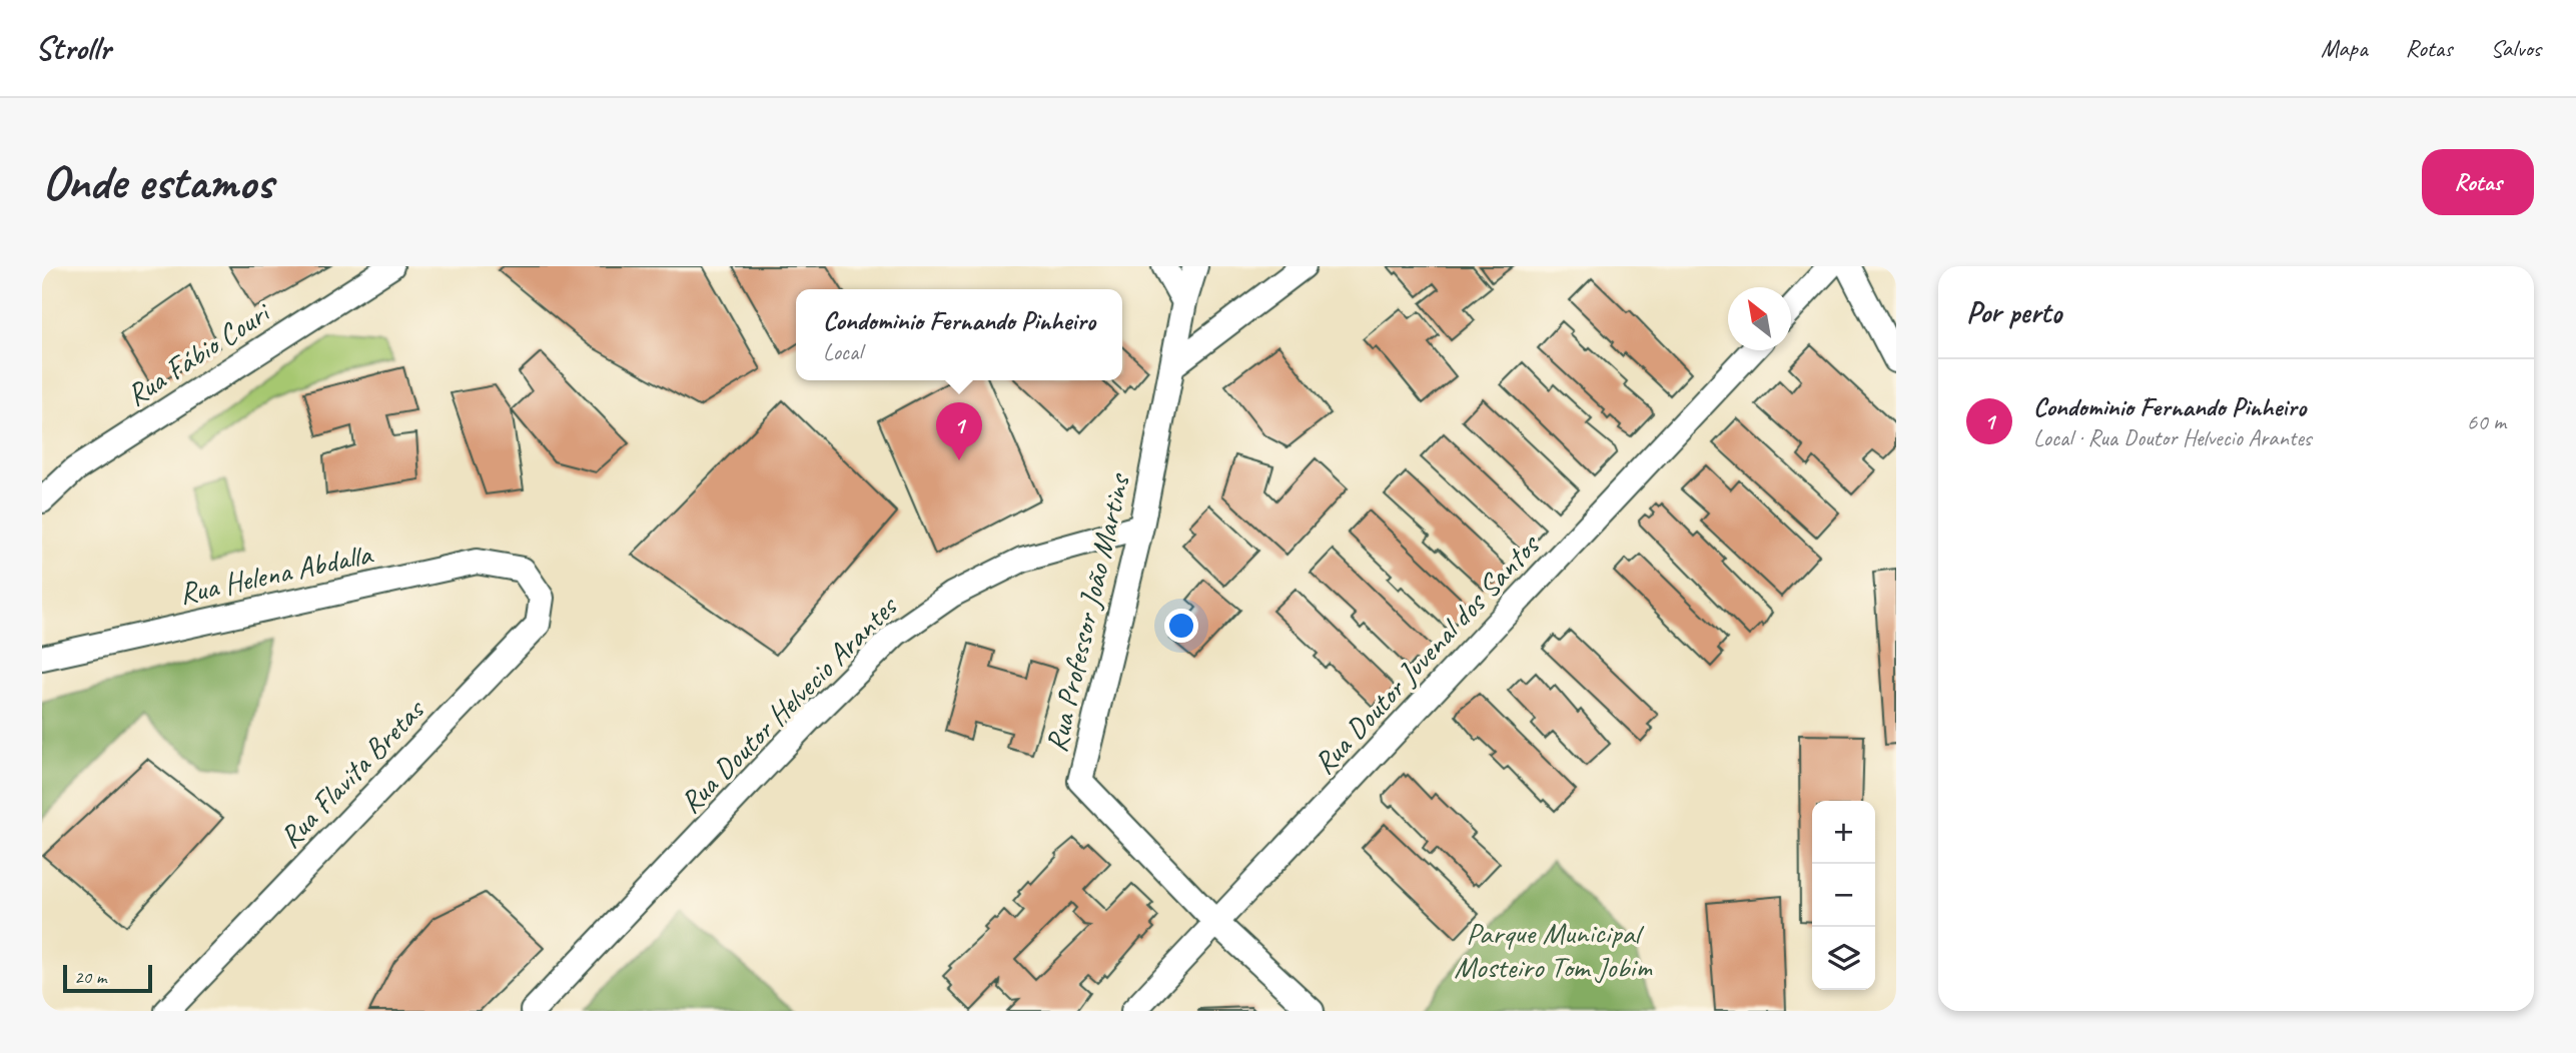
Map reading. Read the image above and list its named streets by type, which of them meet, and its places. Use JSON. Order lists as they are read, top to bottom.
{
  "streets": {
    "street": [
      "Rua Fábio Couri",
      "Rua Helena Abdalla",
      "Rua Professor João Martins",
      "Rua Doutor Juvenal dos Santos",
      "Rua Doutor Helvecio Arantes",
      "Rua Flavita Bretas"
    ]
  },
  "crossings": [
    ["Rua Helena Abdalla", "Rua Flavita Bretas"],
    ["Rua Professor João Martins", "Rua Doutor Juvenal dos Santos"],
    ["Rua Professor João Martins", "Rua Doutor Helvecio Arantes"]
  ],
  "parks": ["Parque Municipal Mosteiro Tom Jobim"],
  "scale_bar": "20 m",
  "north": "top left",
  "page": {
    "header": "Strollr",
    "nav": ["Mapa", "Rotas", "Salvos"],
    "buttons": "Rotas",
    "title": "Onde estamos",
    "heading": "Por perto",
    "popup": ["Condominio Fernando Pinheiro", "Local"],
    "list": [
      {
        "mark": "1",
        "name": "Condominio Fernando Pinheiro",
        "note": "Local · Rua Doutor Helvecio Arantes",
        "value": "60 m"
      }
    ],
    "pins": "1",
    "map_buttons": ["+", "−"],
    "scale": "20 m"
  }
}
